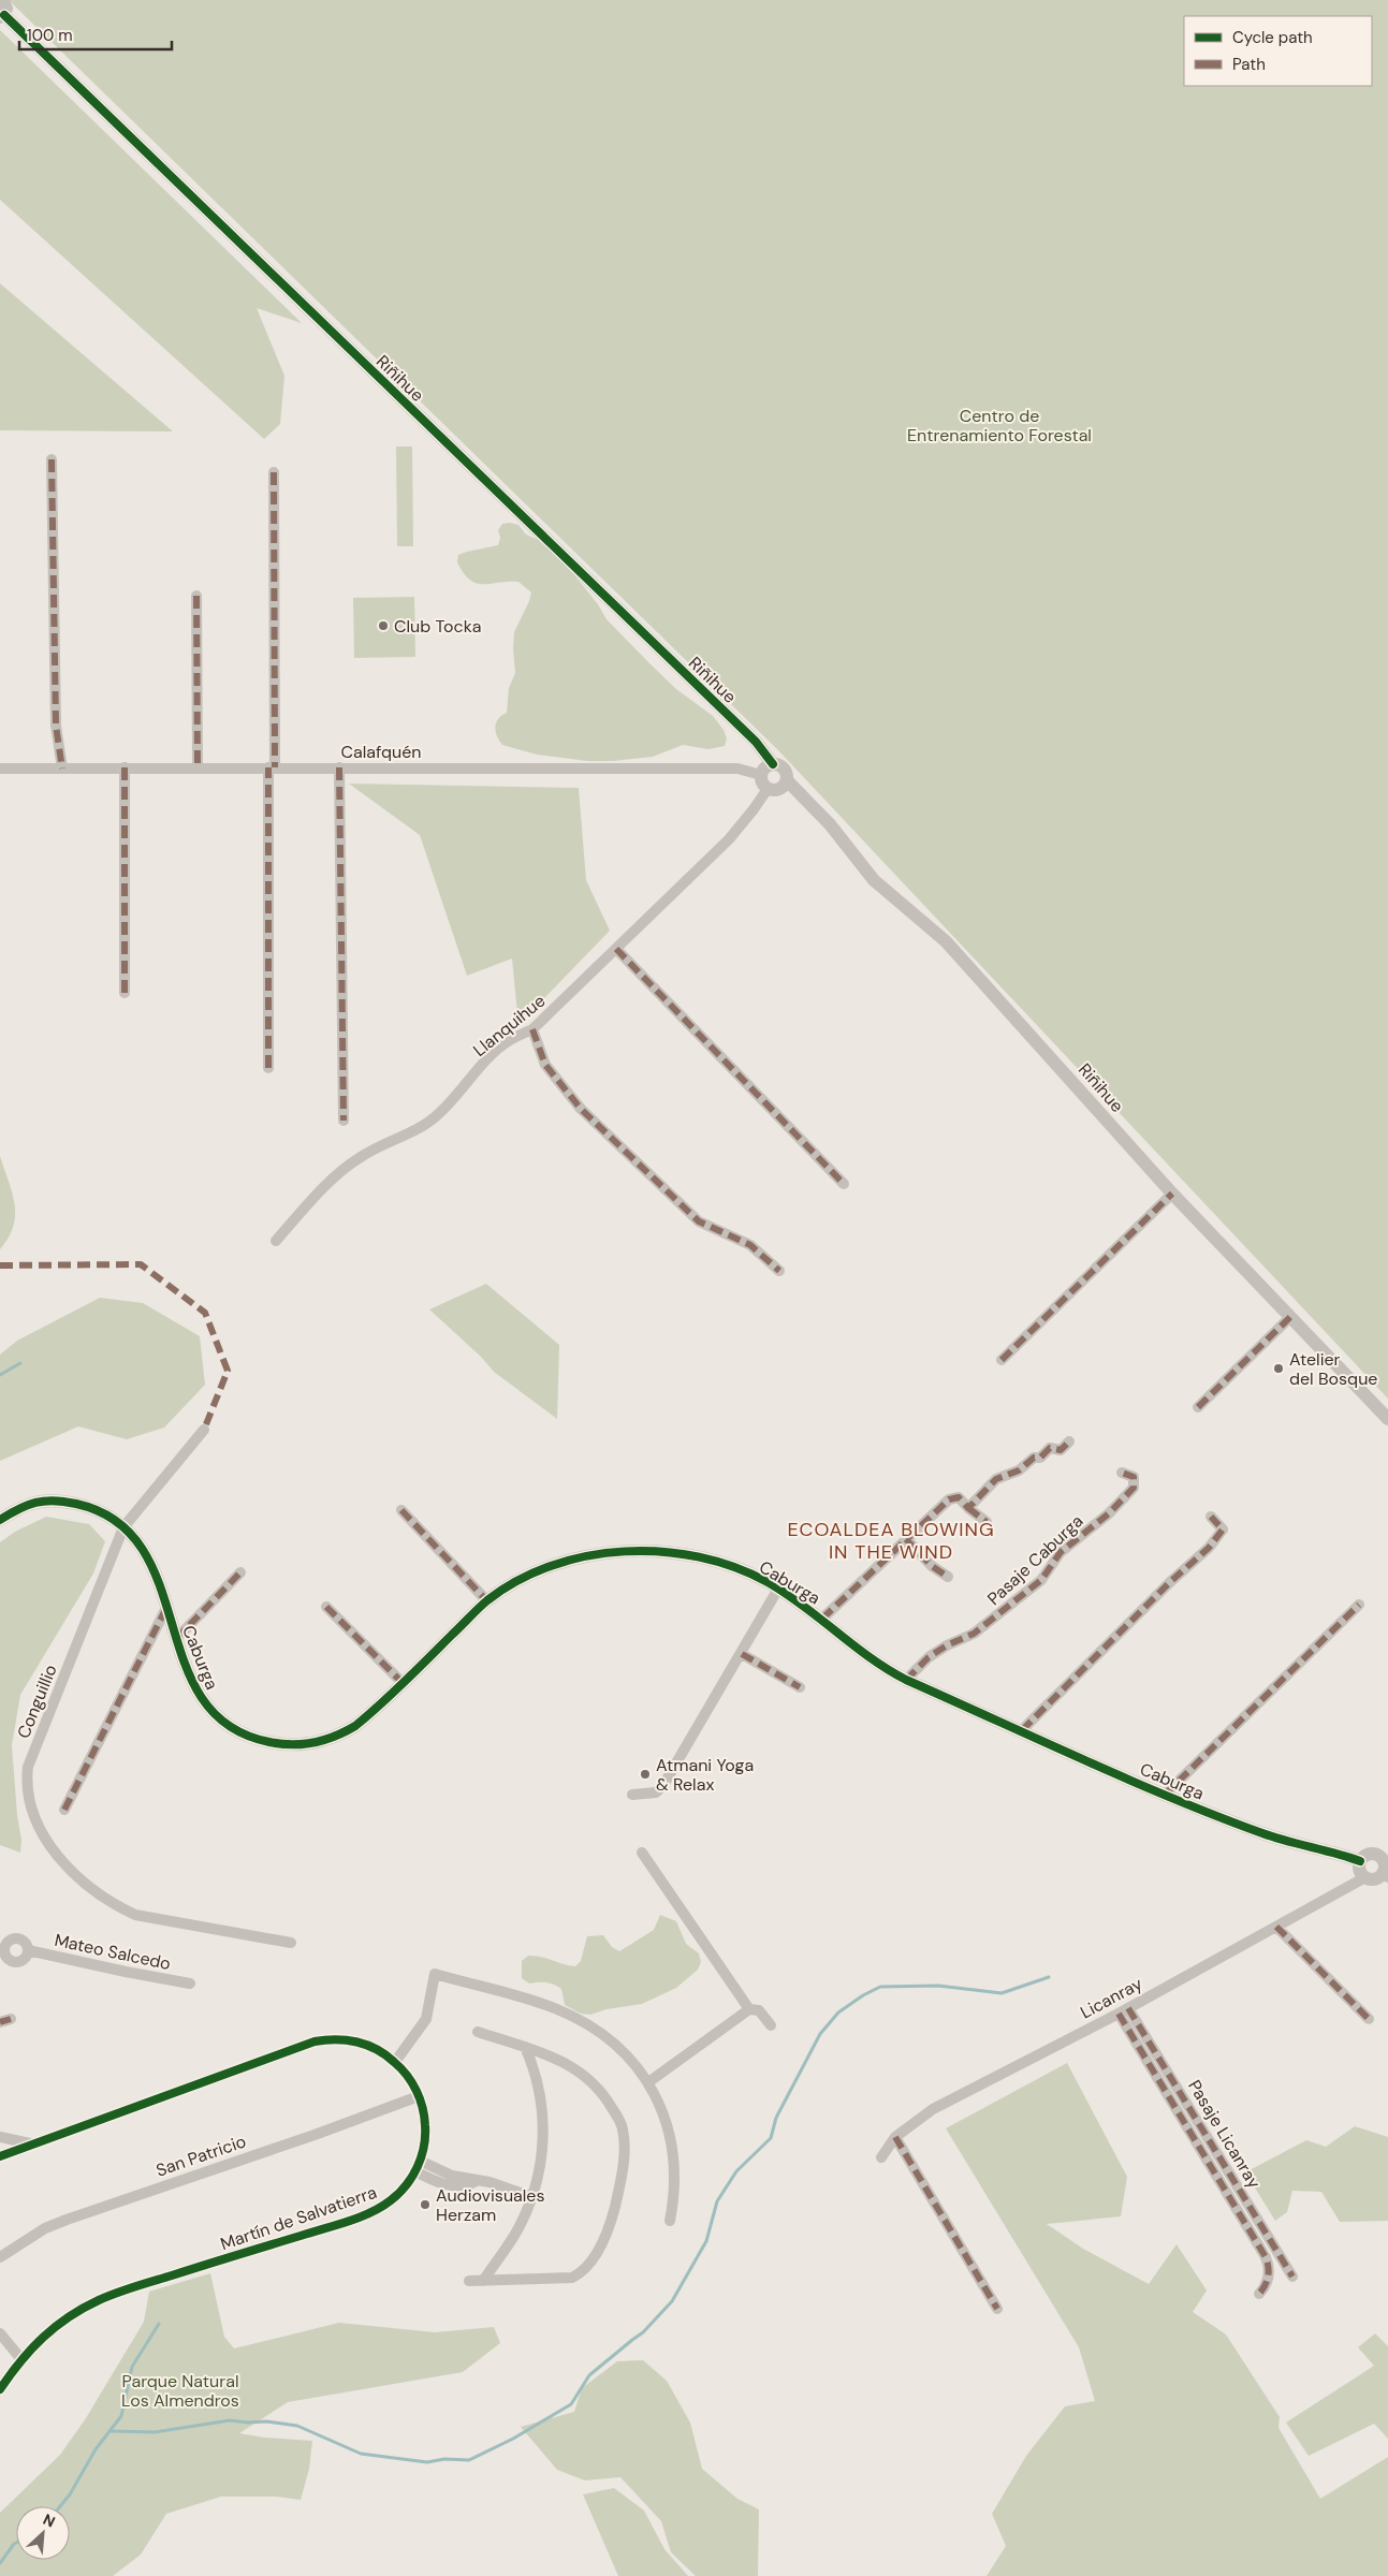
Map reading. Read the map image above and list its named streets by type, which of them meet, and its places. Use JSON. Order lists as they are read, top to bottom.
{
  "streets": {
    "street": [
      "Riñihue",
      "Calafquén",
      "Llanquihue",
      "Pasaje Caburga",
      "Caburga",
      "Conguillio",
      "Mateo Salcedo",
      "Licanray",
      "Pasaje Licanray",
      "San Patricio",
      "Martín de Salvatierra"
    ]
  },
  "crossings": [
    ["Riñihue", "Calafquén"],
    ["Riñihue", "Llanquihue"],
    ["Calafquén", "Llanquihue"],
    ["Pasaje Caburga", "Caburga"],
    ["Caburga", "Conguillio"],
    ["Caburga", "Licanray"],
    ["Licanray", "Pasaje Licanray"],
    ["San Patricio", "Martín de Salvatierra"]
  ],
  "districts": ["ECOALDEA BLOWING IN THE WIND"],
  "parks": ["Centro de Entrenamiento Forestal", "Parque Natural Los Almendros"],
  "places": [
    "Club Tocka",
    "Atelier del Bosque",
    "Atmani Yoga & Relax",
    "Audiovisuales Herzam"
  ],
  "legend": ["Cycle path", "Path"],
  "scale_bar": "100 m",
  "north": "top right"
}
